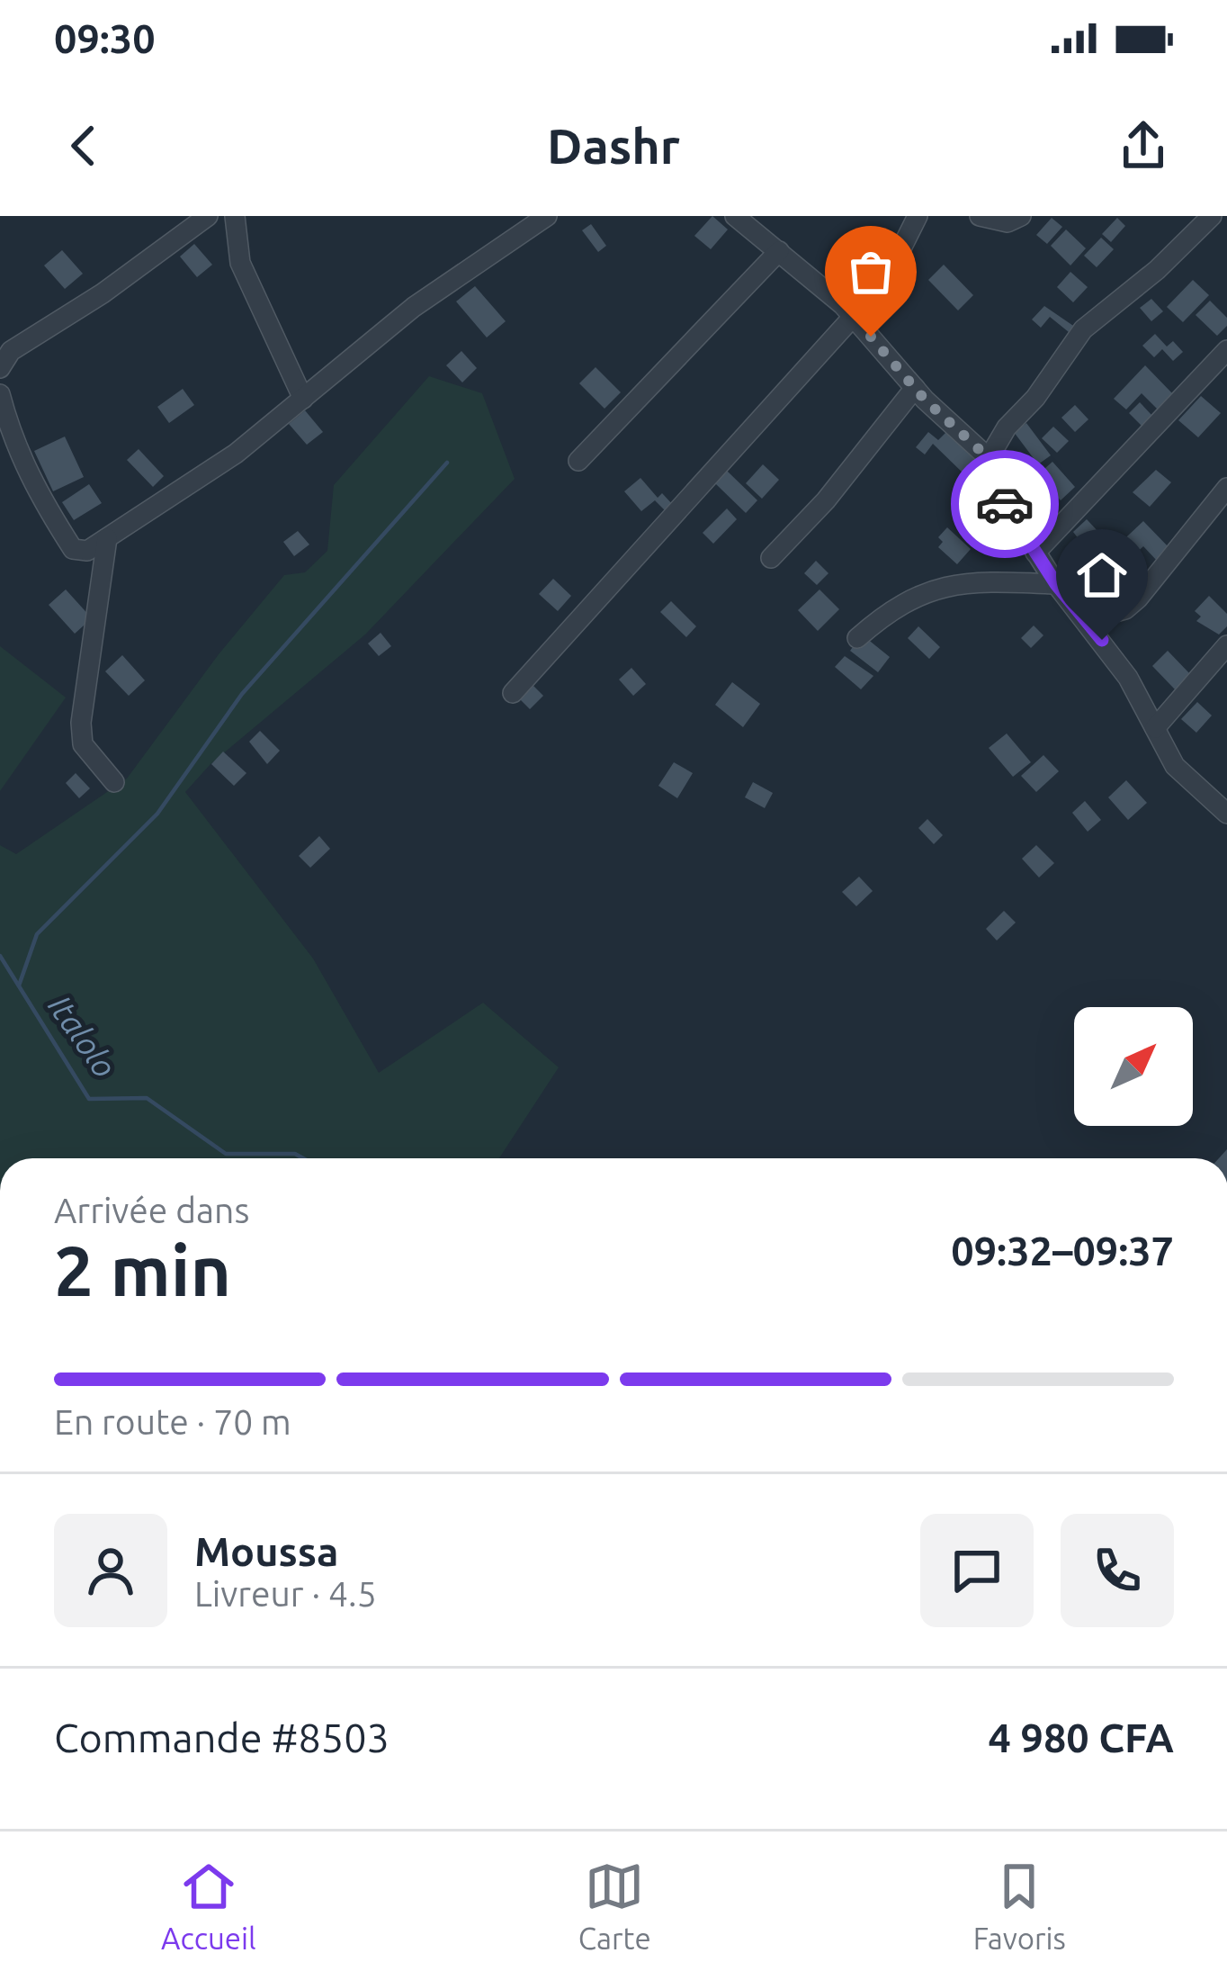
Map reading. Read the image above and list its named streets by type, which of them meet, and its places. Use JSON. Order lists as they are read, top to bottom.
{
  "water": ["Italolo"],
  "north": "top right",
  "page": {
    "status": "09:30",
    "header": "Dashr",
    "heading": ["2 min", "Arrivée dans", "09:32–09:37"],
    "panel": [
      "Moussa",
      "Livreur · 4.5",
      "Commande #8503",
      "4 980 CFA"
    ],
    "bar": "En route · 70 m",
    "tabs": ["Accueil", "Carte", "Favoris"]
  }
}
